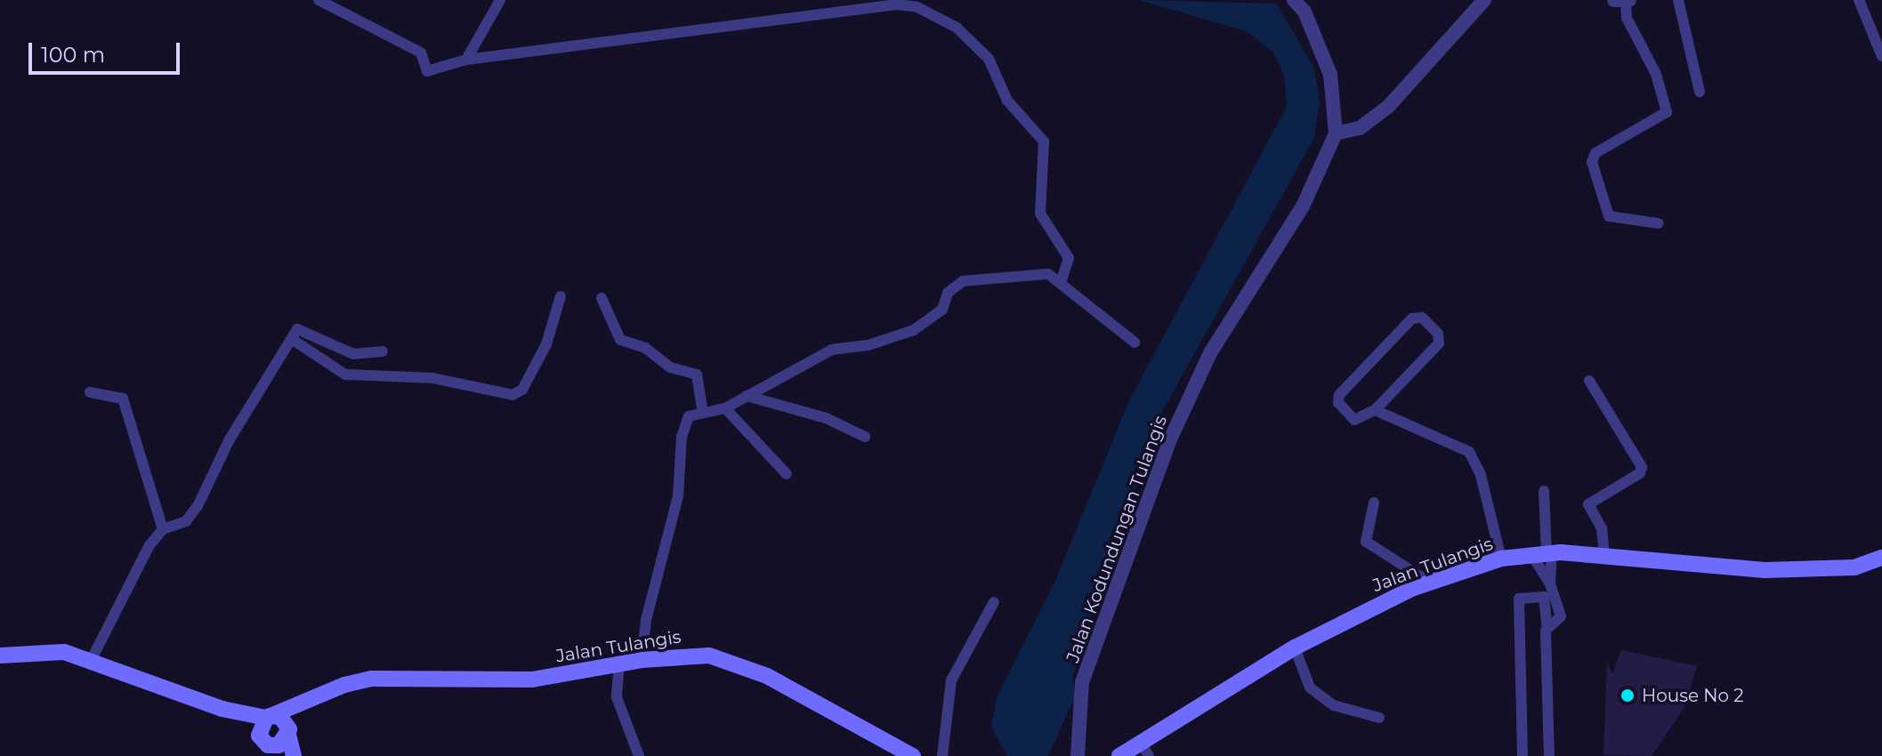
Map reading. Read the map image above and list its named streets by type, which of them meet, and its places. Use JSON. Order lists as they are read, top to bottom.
{
  "streets": {
    "main road": ["Jalan Tulangis"],
    "street": ["Jalan Kodundungan Tulangis"]
  },
  "places": ["House No 2"],
  "scale_bar": "100 m"
}
